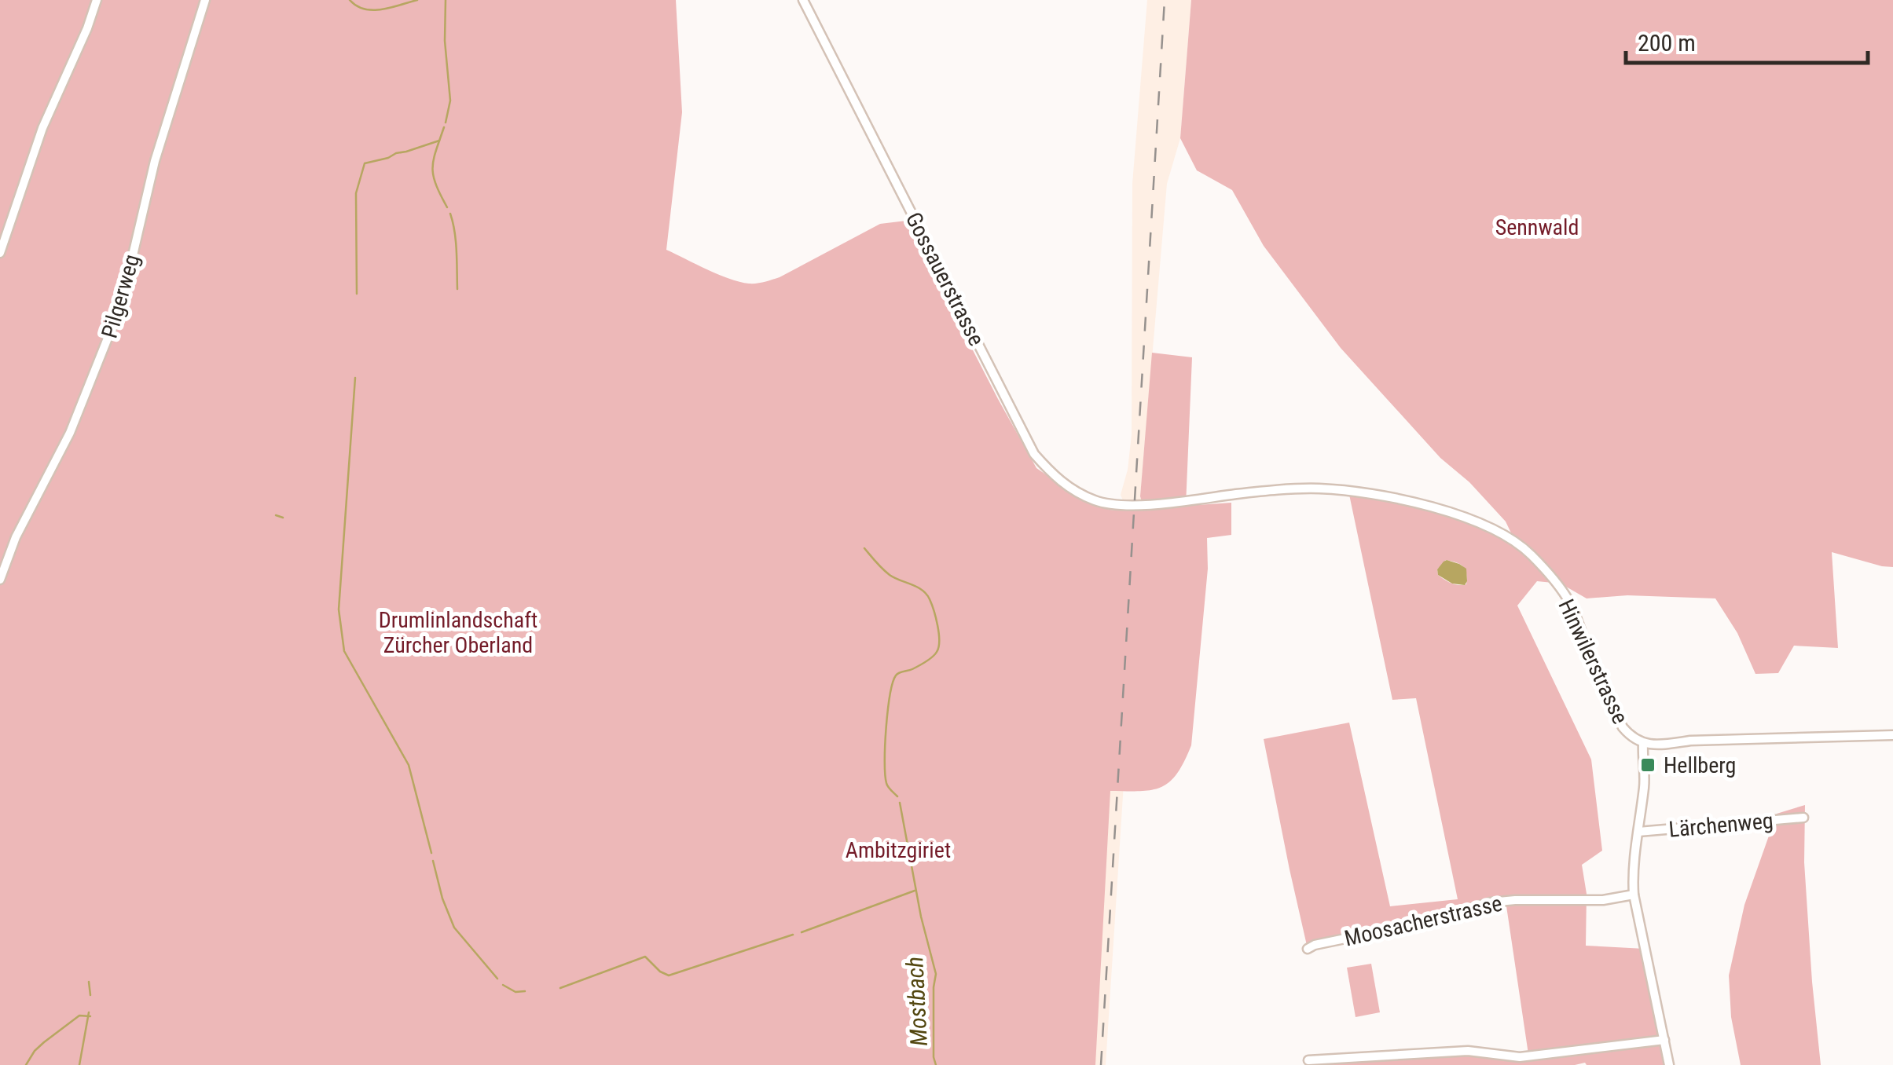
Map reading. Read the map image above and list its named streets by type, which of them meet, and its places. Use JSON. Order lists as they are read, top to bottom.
{
  "streets": {
    "street": [
      "Gossauerstrasse",
      "Pilgerweg",
      "Hinwilerstrasse",
      "Lärchenweg",
      "Moosacherstrasse"
    ]
  },
  "crossings": [
    ["Gossauerstrasse", "Hinwilerstrasse"]
  ],
  "water": ["Mostbach"],
  "parks": ["Sennwald", "Drumlinlandschaft Zürcher Oberland", "Ambitzgiriet"],
  "places": {
    "transit": ["Hellberg"]
  },
  "scale_bar": "200 m"
}
